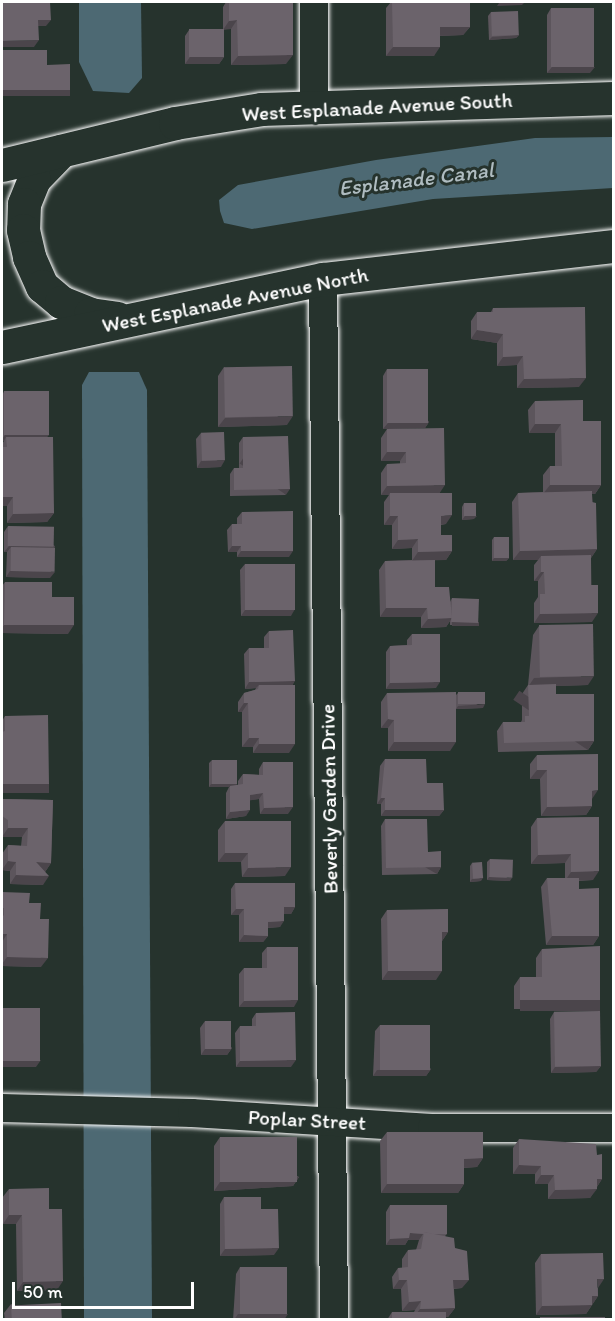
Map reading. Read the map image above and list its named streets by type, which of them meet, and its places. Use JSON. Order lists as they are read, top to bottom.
{
  "streets": {
    "main road": ["West Esplanade Avenue South", "West Esplanade Avenue North"],
    "street": ["Beverly Garden Drive", "Poplar Street"]
  },
  "crossings": [
    ["West Esplanade Avenue North", "Beverly Garden Drive"],
    ["Beverly Garden Drive", "Poplar Street"]
  ],
  "water": ["Esplanade Canal"],
  "scale_bar": "50 m"
}
